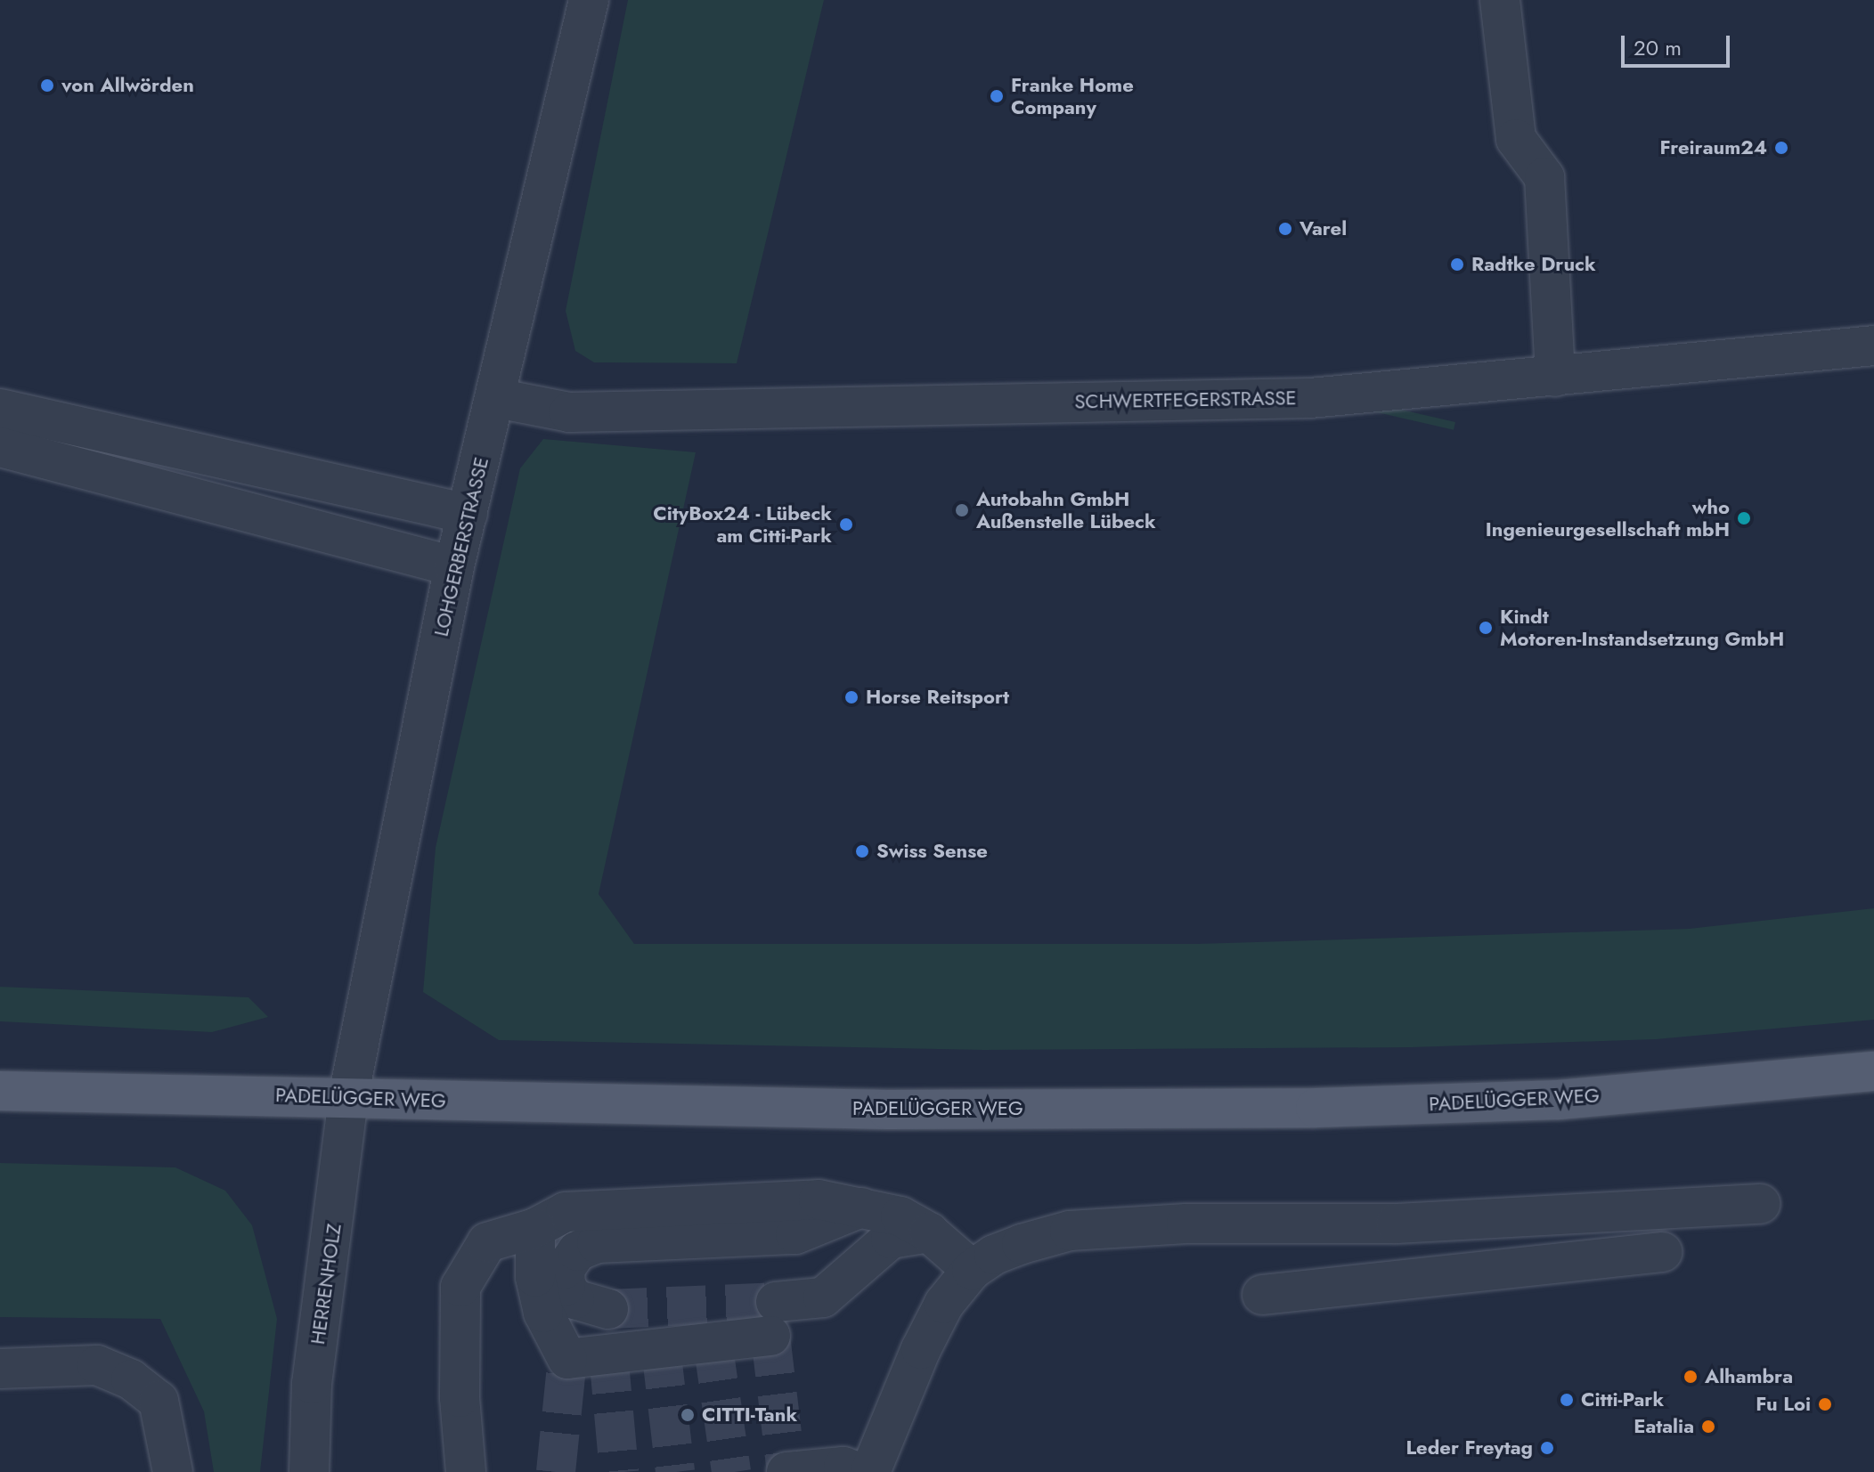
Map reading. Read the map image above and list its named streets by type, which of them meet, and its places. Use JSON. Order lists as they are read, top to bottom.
{
  "streets": {
    "main road": ["PADELÜGGER WEG"],
    "street": ["SCHWERTFEGERSTRASSE", "LOHGERBERSTRASSE", "HERRENHOLZ"]
  },
  "crossings": [
    ["SCHWERTFEGERSTRASSE", "LOHGERBERSTRASSE"],
    ["LOHGERBERSTRASSE", "PADELÜGGER WEG"],
    ["LOHGERBERSTRASSE", "HERRENHOLZ"],
    ["PADELÜGGER WEG", "HERRENHOLZ"]
  ],
  "places": [
    "von Allwörden",
    "Franke Home Company",
    "Freiraum24",
    "Varel",
    "Radtke Druck",
    "Autobahn GmbH Außenstelle Lübeck",
    "who Ingenieurgesellschaft mbH",
    "CityBox24 - Lübeck am Citti-Park",
    "Kindt Motoren-Instandsetzung GmbH",
    "Horse Reitsport",
    "Swiss Sense",
    "Alhambra",
    "Citti-Park",
    "Fu Loi",
    "CITTI-Tank",
    "Eatalia",
    "Leder Freytag"
  ],
  "scale_bar": "20 m"
}
